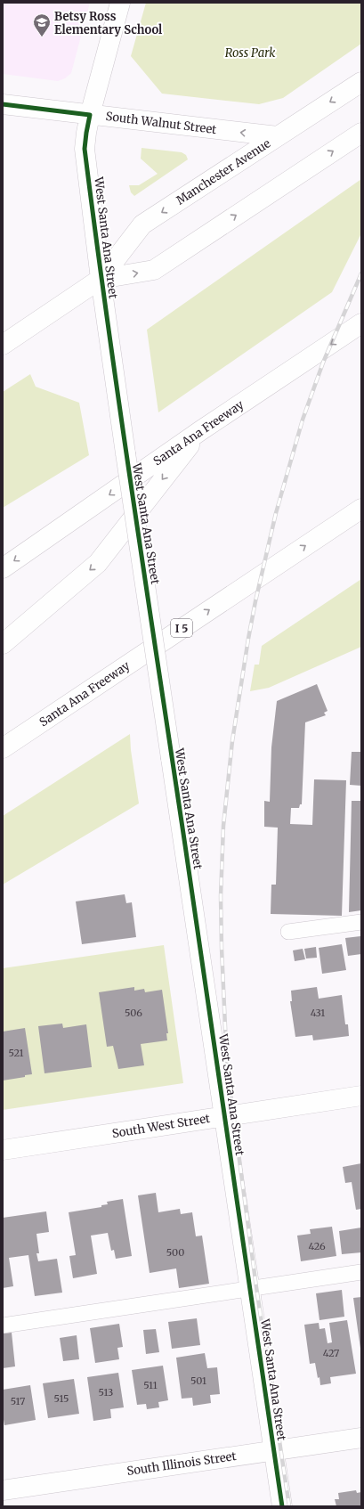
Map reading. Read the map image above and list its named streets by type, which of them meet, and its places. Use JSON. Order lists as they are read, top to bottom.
{
  "streets": {
    "main road": [
      "South Walnut Street",
      "Manchester Avenue",
      "West Santa Ana Street",
      "Santa Ana Freeway",
      "I 5",
      "South West Street",
      "South Illinois Street"
    ]
  },
  "crossings": [
    ["South Walnut Street", "Manchester Avenue"],
    ["South Walnut Street", "West Santa Ana Street"],
    ["Manchester Avenue", "West Santa Ana Street"],
    ["West Santa Ana Street", "South West Street"],
    ["West Santa Ana Street", "South Illinois Street"]
  ],
  "one_way": ["South Walnut Street"],
  "parks": ["Ross Park"],
  "places": {
    "school or university": ["Betsy Ross Elementary School"]
  },
  "house_numbers": [
    "506",
    "431",
    "521",
    "426",
    "500",
    "427",
    "501",
    "511",
    "513",
    "515",
    "517"
  ]
}
